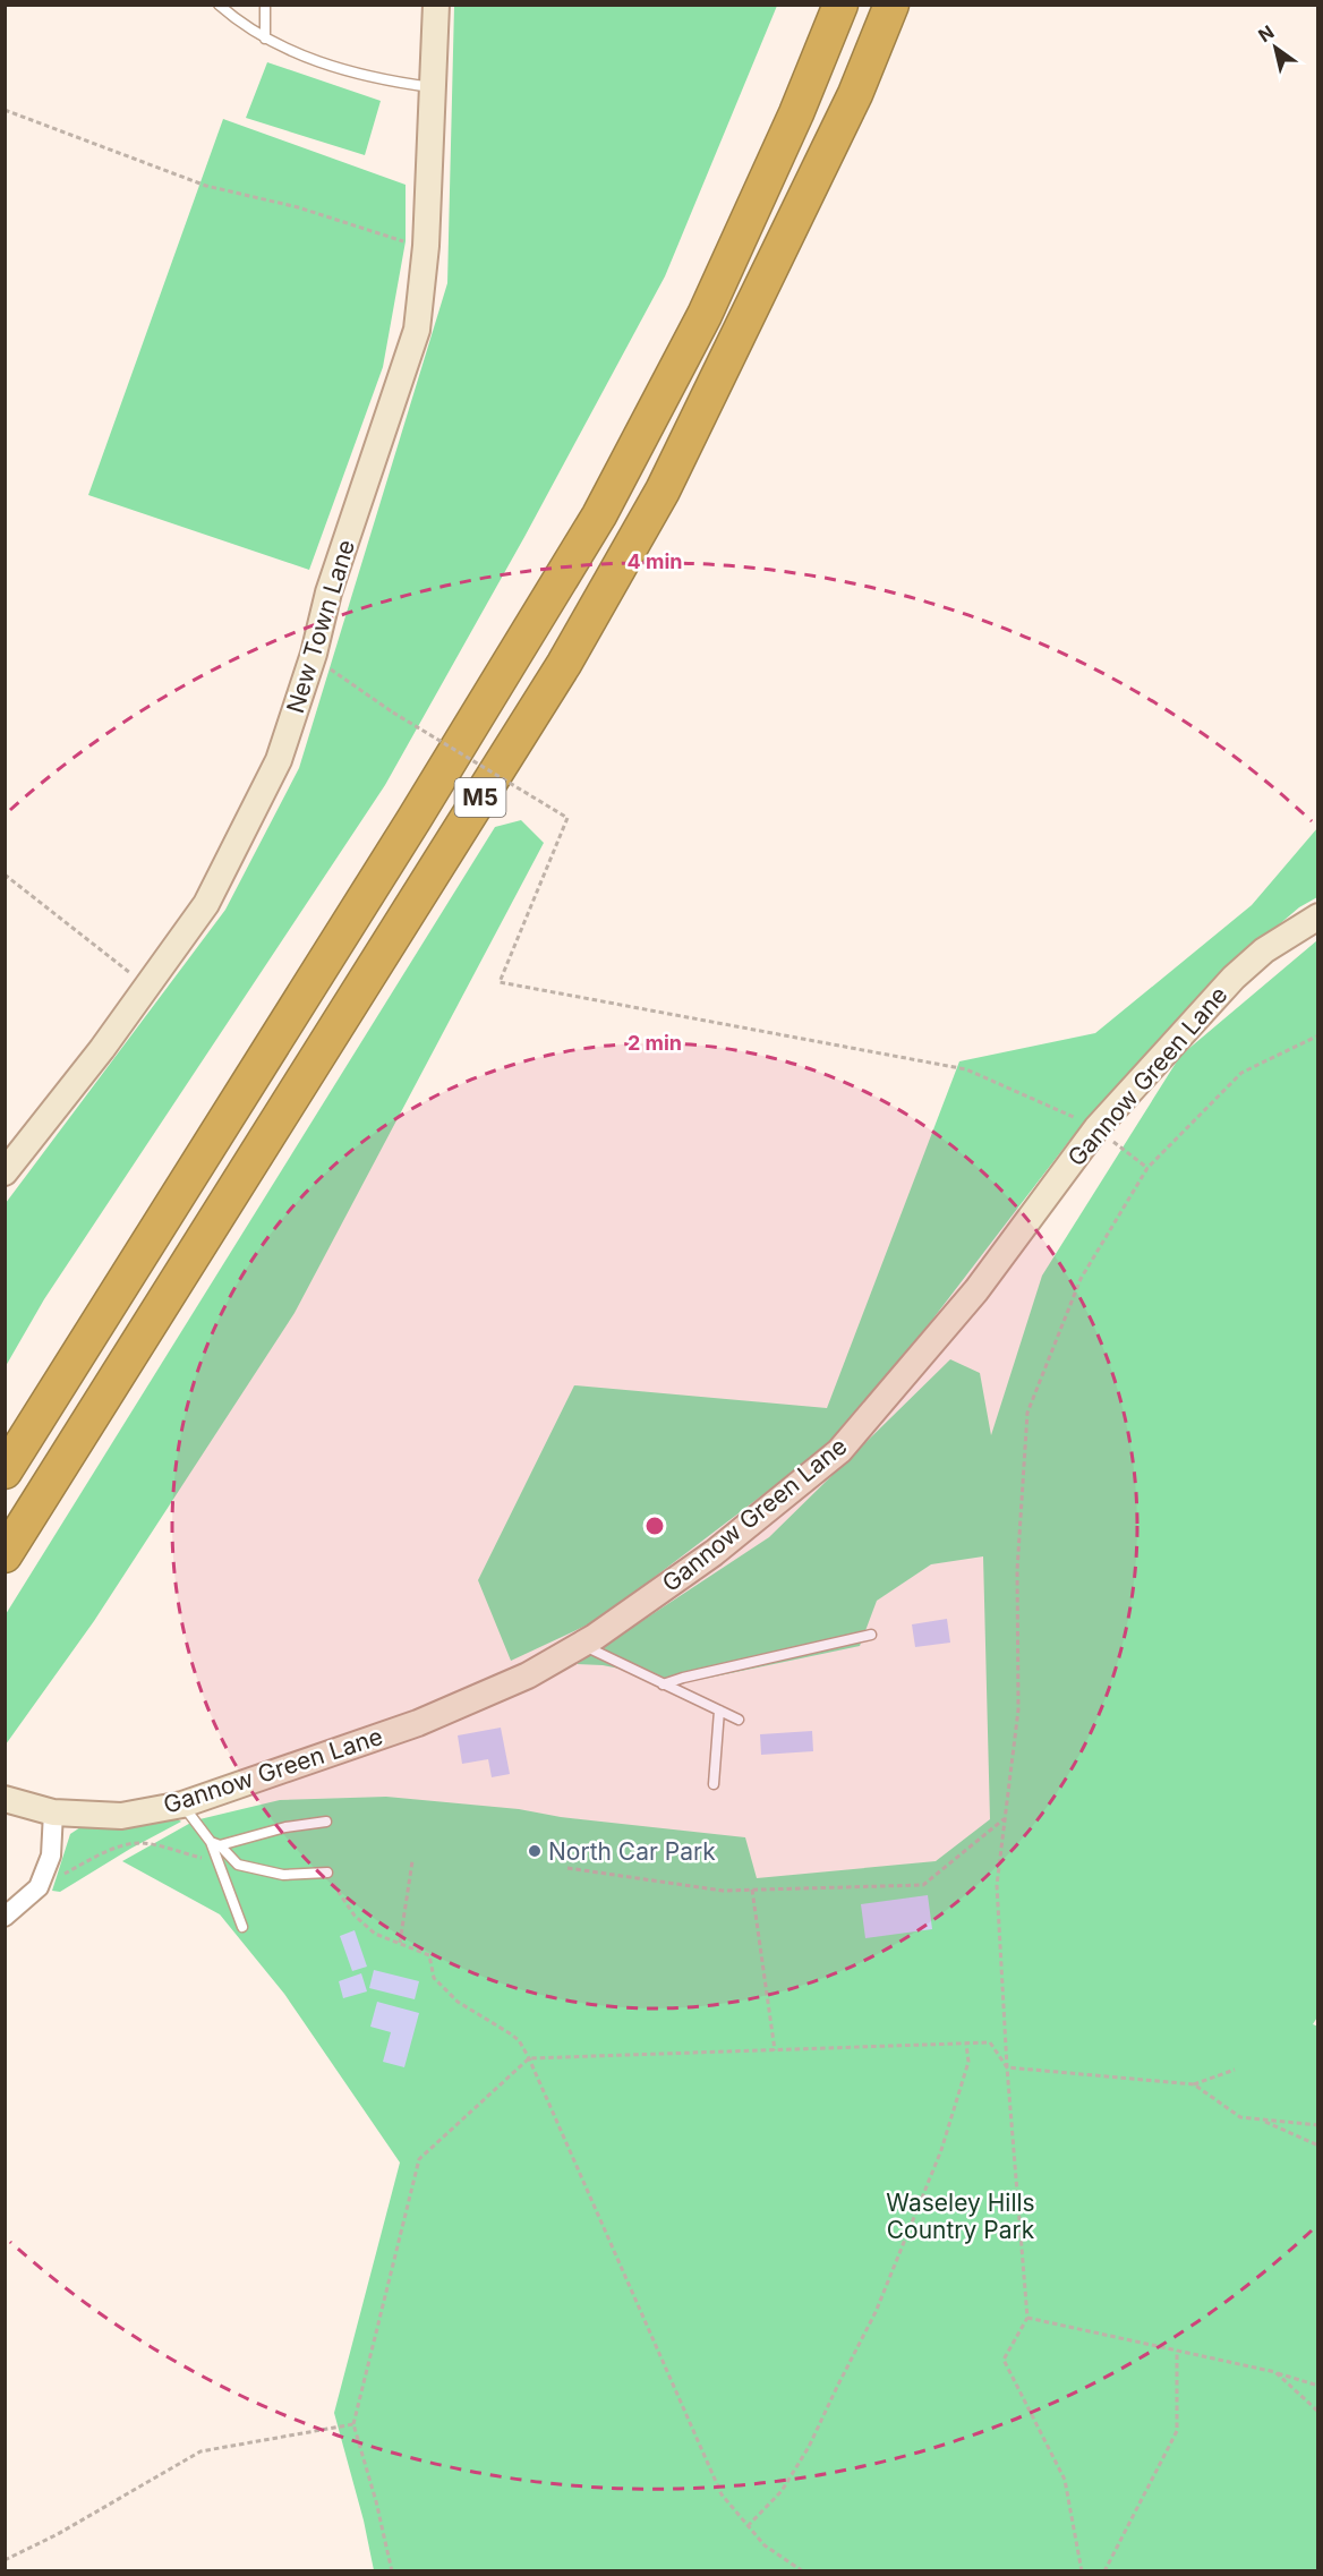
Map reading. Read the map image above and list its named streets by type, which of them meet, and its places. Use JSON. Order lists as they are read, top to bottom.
{
  "streets": {
    "highway": ["M5"],
    "street": ["New Town Lane", "Gannow Green Lane"]
  },
  "parks": ["Waseley Hills Country Park"],
  "places": ["North Car Park"],
  "north": "top left",
  "rings": ["4 min", "2 min"]
}
